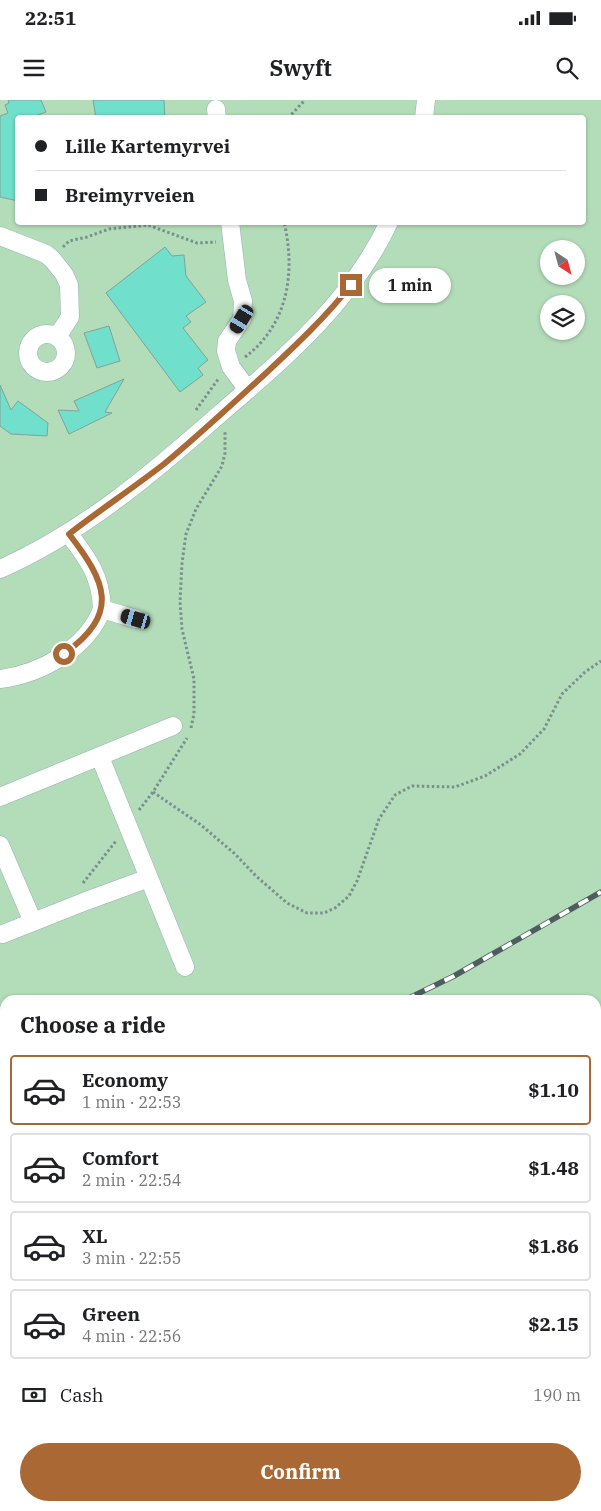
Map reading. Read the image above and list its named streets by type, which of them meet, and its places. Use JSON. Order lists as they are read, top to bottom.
{
  "north": "bottom right",
  "page": {
    "status": "22:51",
    "header": "Swyft",
    "banner": ["Lille Kartemyrvei", "Breimyrveien"],
    "bubble": "1 min",
    "heading": "Choose a ride",
    "list": [
      {
        "name": "Economy",
        "note": "1 min · 22:53",
        "value": "$1.10"
      },
      {
        "name": "Comfort",
        "note": "2 min · 22:54",
        "value": "$1.48"
      },
      {
        "name": "XL",
        "note": "3 min · 22:55",
        "value": "$1.86"
      },
      {
        "name": "Green",
        "note": "4 min · 22:56",
        "value": "$2.15"
      }
    ],
    "pay": ["Cash", "190 m"],
    "buttons": "Confirm"
  }
}
